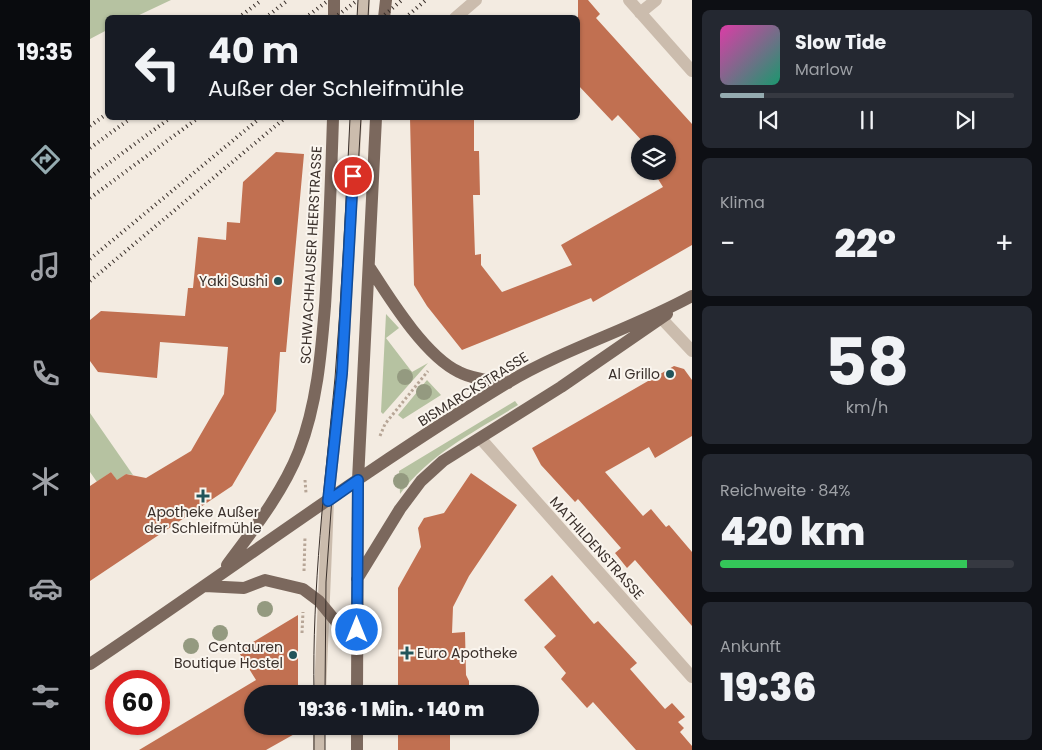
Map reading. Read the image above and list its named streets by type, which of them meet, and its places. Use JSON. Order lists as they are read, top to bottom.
{
  "streets": {
    "main road": ["SCHWACHHAUSER HEERSTRASSE", "BISMARCKSTRASSE"],
    "street": ["MATHILDENSTRASSE"]
  },
  "crossings": [
    ["SCHWACHHAUSER HEERSTRASSE", "BISMARCKSTRASSE"]
  ],
  "places": {
    "other": ["Yaki Sushi", "Al Grillo", "Centauren Boutique Hostel"],
    "health": ["Apotheke Außer der Schleifmühle", "Euro Apotheke"]
  },
  "page": {
    "tabs": "19:35",
    "turn": ["40 m", "Außer der Schleifmühle"],
    "song": ["Slow Tide", "Marlow"],
    "tile": [
      "Klima",
      ["58", "km/h"],
      ["Reichweite · 84%", "420 km"],
      ["Ankunft", "19:36"]
    ],
    "heat": ["−", "22°", "+"],
    "limit": "60",
    "trip": "19:36 · 1 Min. · 140 m"
  }
}
